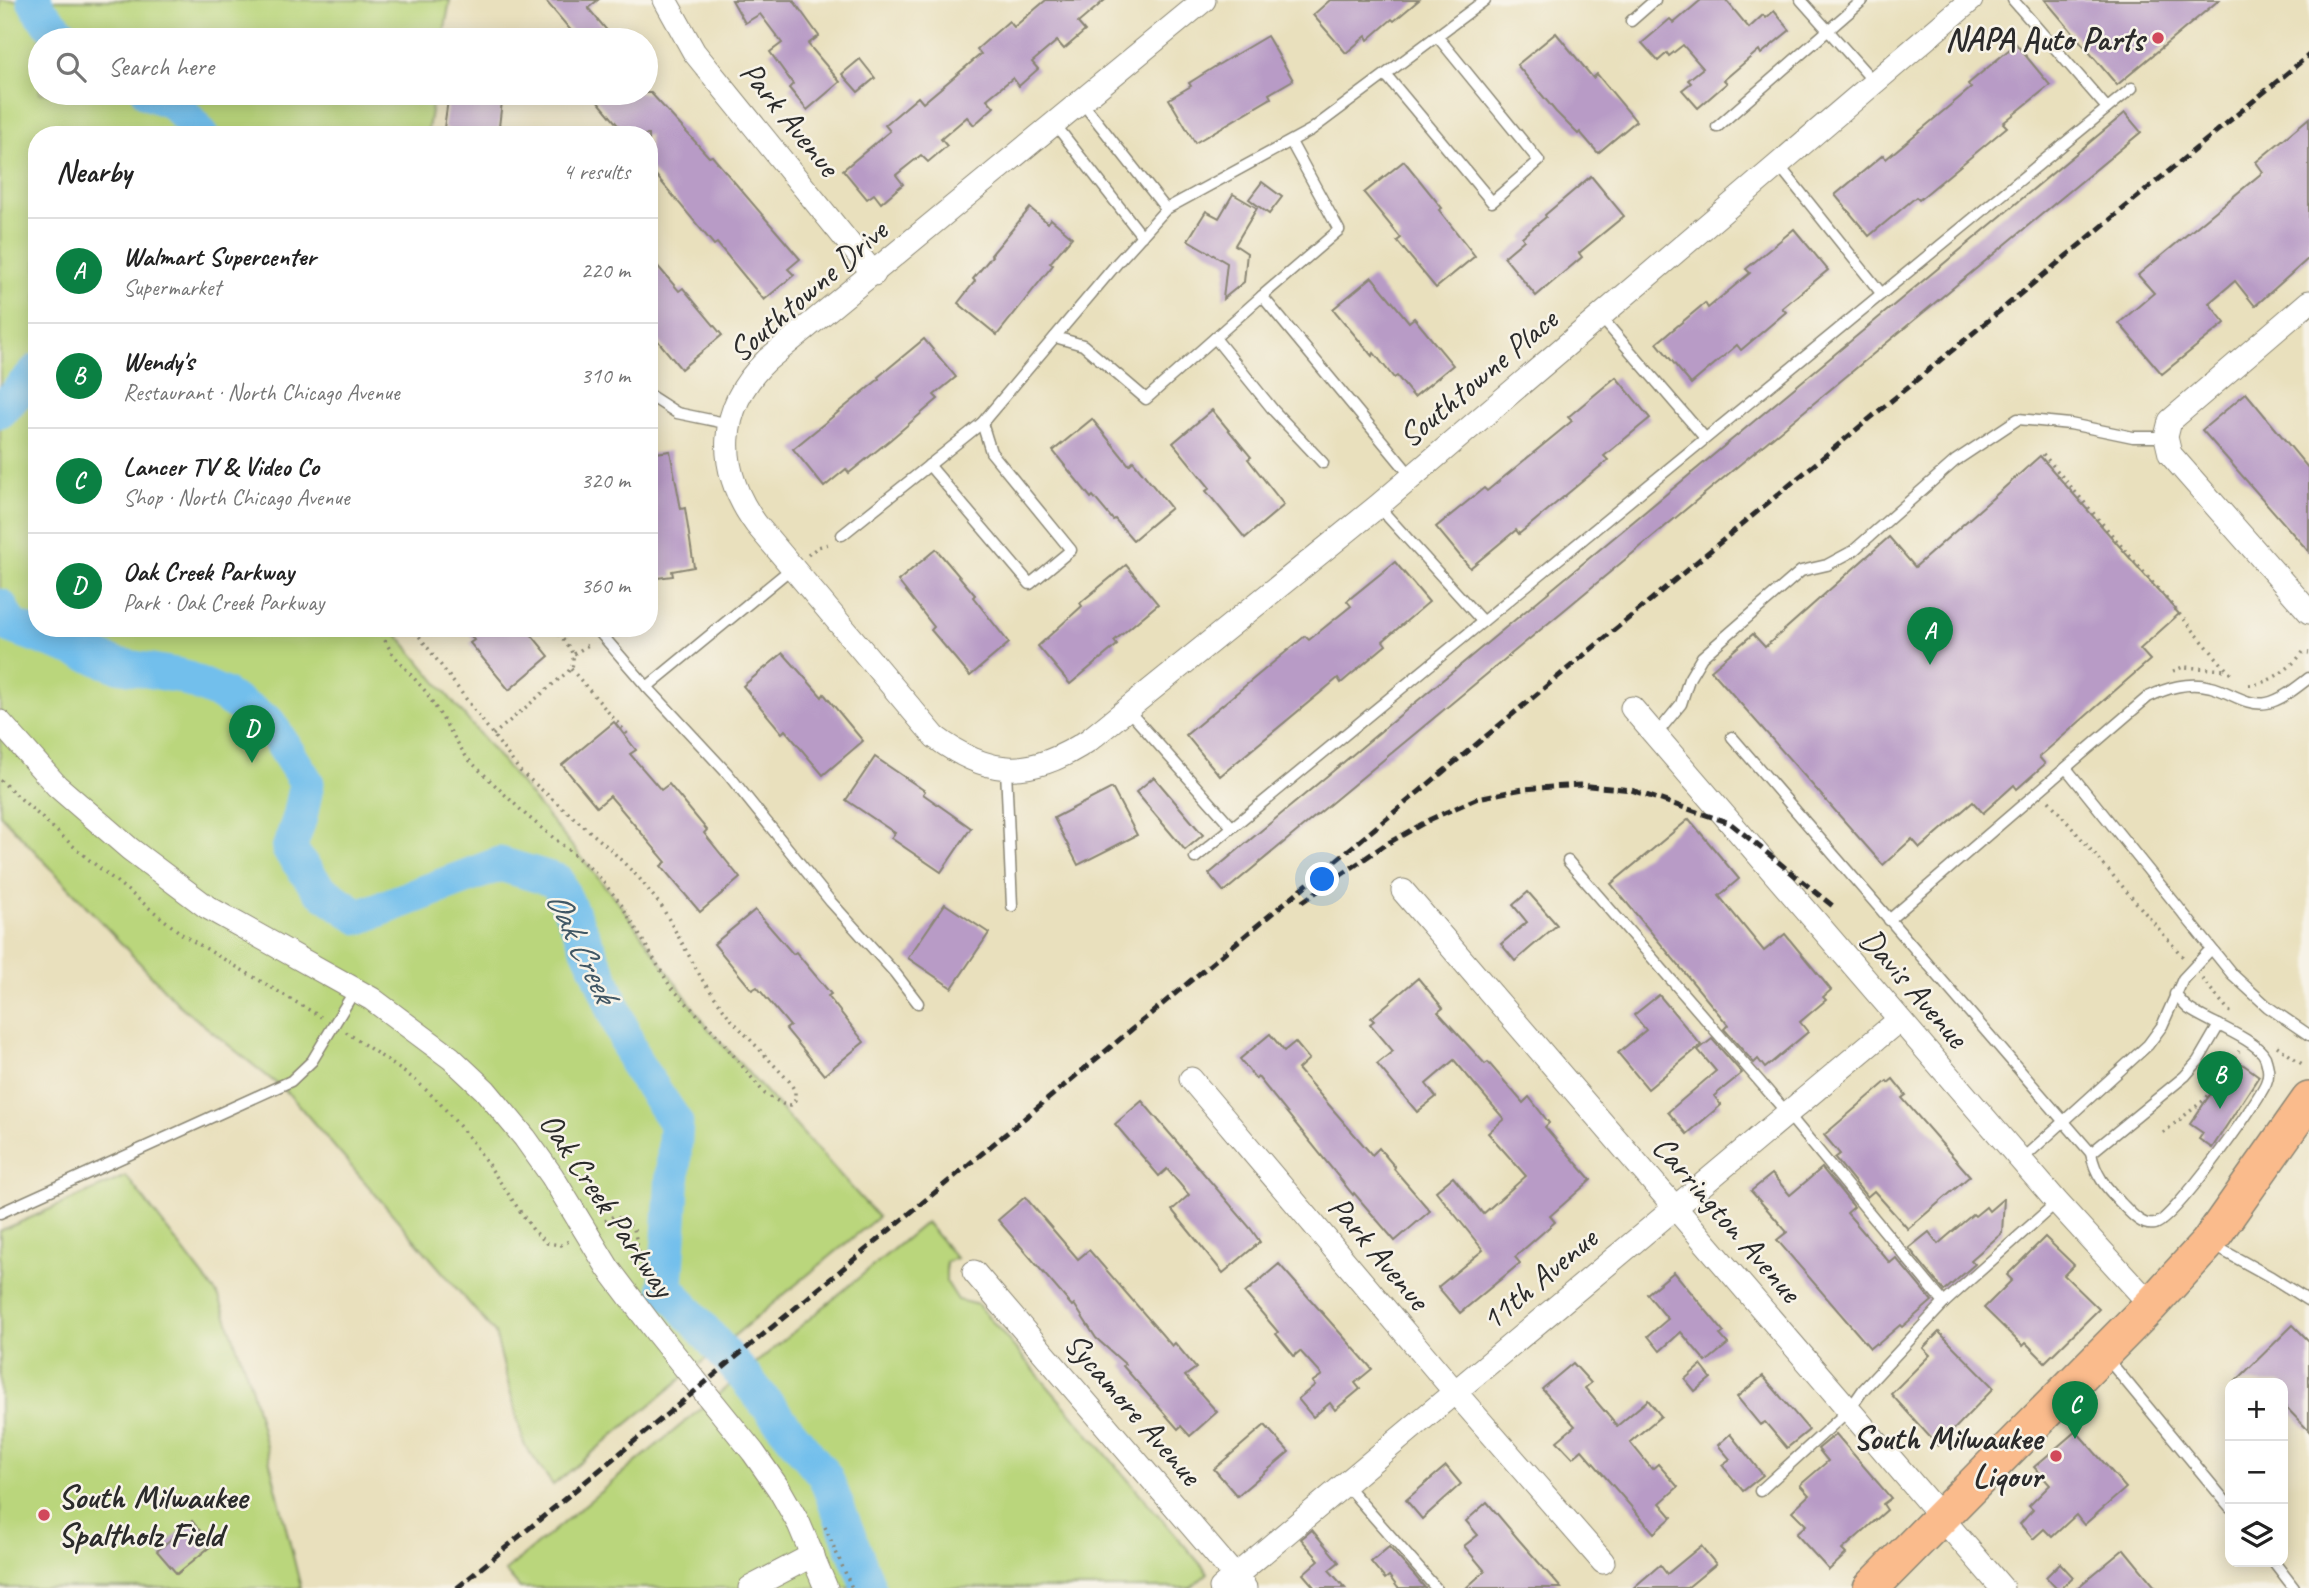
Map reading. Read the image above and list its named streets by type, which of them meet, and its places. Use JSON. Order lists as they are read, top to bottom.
{
  "streets": {
    "street": [
      "Park Avenue",
      "Southtowne Drive",
      "Southtowne Place",
      "Davis Avenue",
      "Oak Creek Parkway",
      "Carrington Avenue",
      "11th Avenue",
      "Sycamore Avenue"
    ]
  },
  "crossings": [
    ["Park Avenue", "Southtowne Drive"],
    ["Park Avenue", "11th Avenue"],
    ["Southtowne Drive", "Southtowne Place"],
    ["Davis Avenue", "11th Avenue"],
    ["Carrington Avenue", "11th Avenue"],
    ["11th Avenue", "Sycamore Avenue"]
  ],
  "water": ["Oak Creek"],
  "places": ["NAPA Auto Parts", "South Milwaukee Liqour", "South Milwaukee Spaltholz Field"],
  "page": {
    "search": "Search here",
    "heading": ["Nearby", "4 results"],
    "list": [
      {
        "mark": "A",
        "name": "Walmart Supercenter",
        "note": "Supermarket",
        "value": "220 m"
      },
      {
        "mark": "B",
        "name": "Wendy's",
        "note": "Restaurant · North Chicago Avenue",
        "value": "310 m"
      },
      {
        "mark": "C",
        "name": "Lancer TV & Video Co",
        "note": "Shop · North Chicago Avenue",
        "value": "320 m"
      },
      {
        "mark": "D",
        "name": "Oak Creek Parkway",
        "note": "Park · Oak Creek Parkway",
        "value": "360 m"
      }
    ],
    "pins": [
      "A",
      "D",
      "B",
      "C"
    ],
    "map_buttons": ["+", "−"]
  }
}
